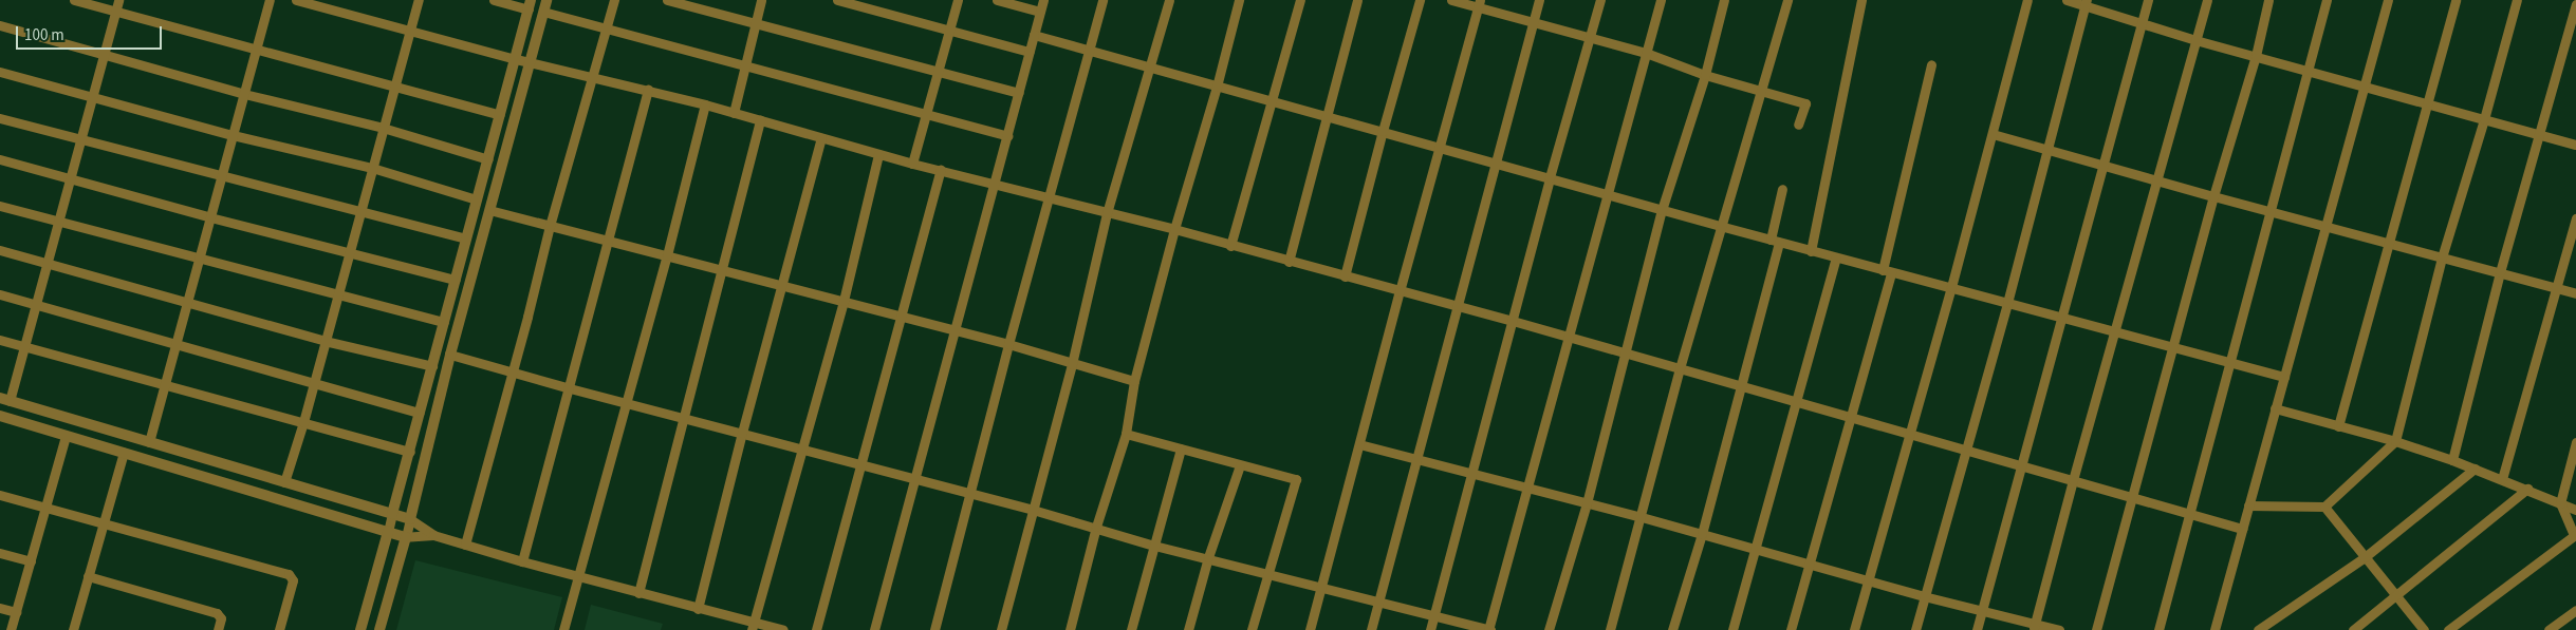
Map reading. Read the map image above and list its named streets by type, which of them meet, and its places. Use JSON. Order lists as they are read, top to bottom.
{
  "scale_bar": "100 m"
}
